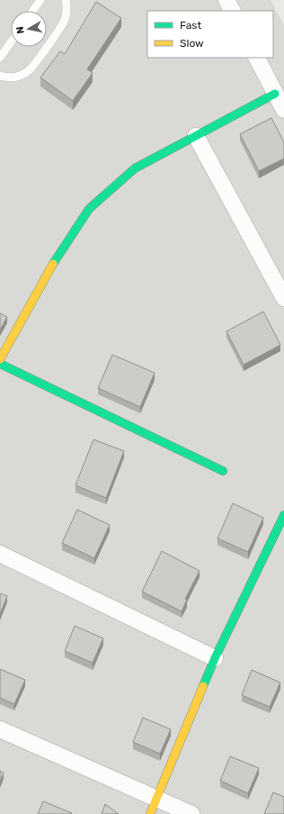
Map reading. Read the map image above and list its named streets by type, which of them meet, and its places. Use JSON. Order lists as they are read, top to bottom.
{
  "legend": ["Fast", "Slow"],
  "north": "left"
}
